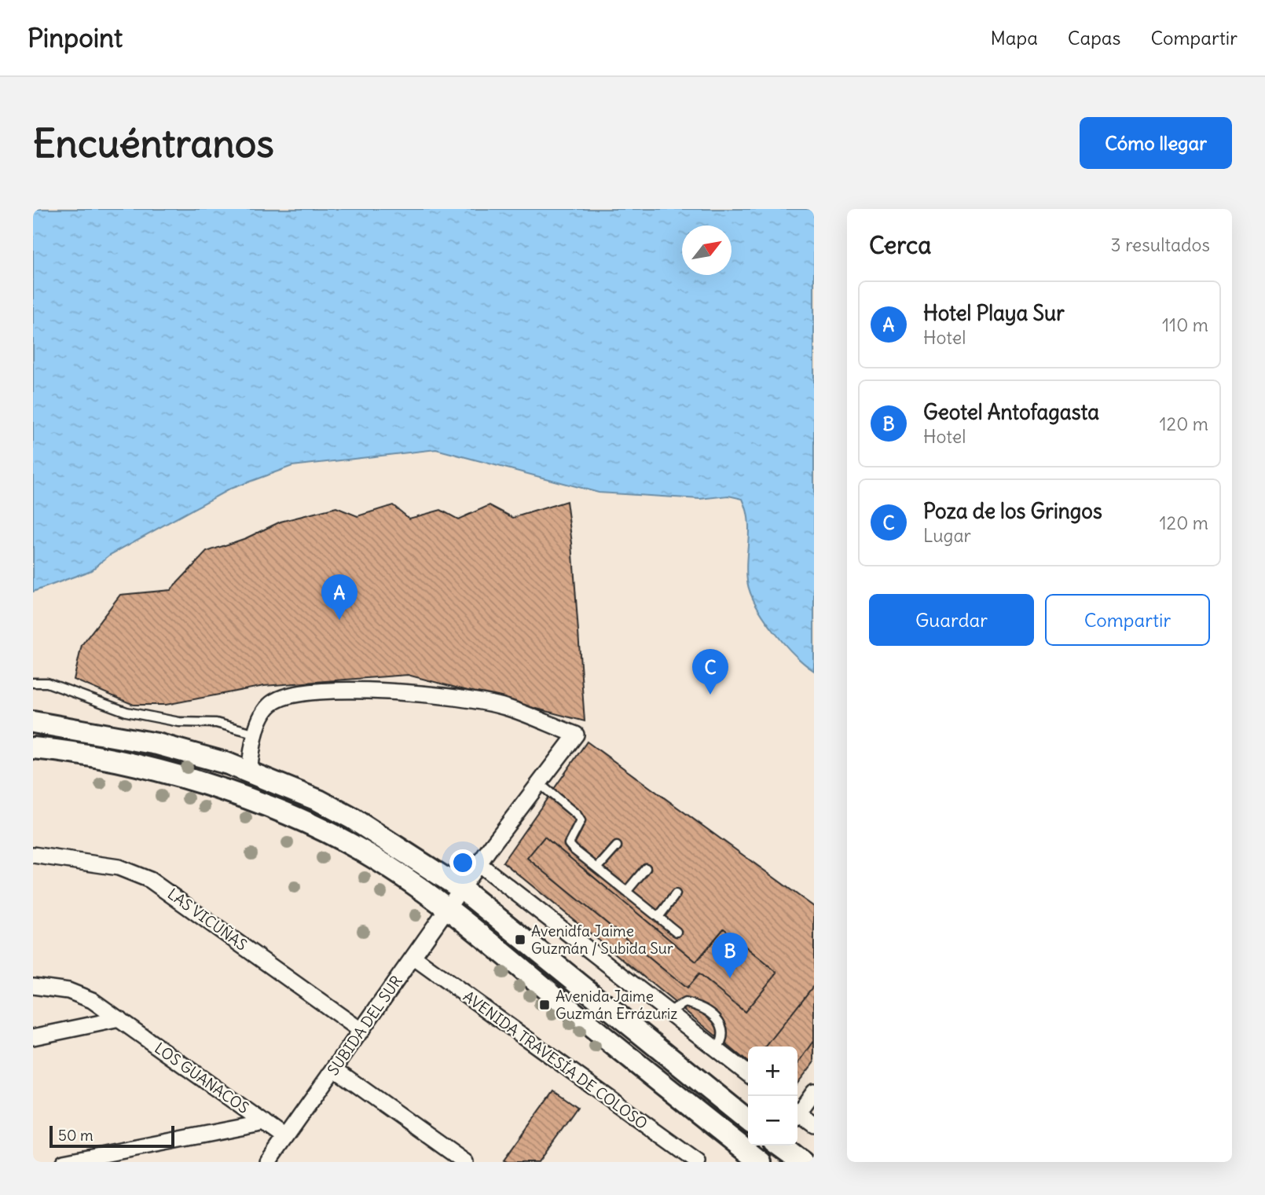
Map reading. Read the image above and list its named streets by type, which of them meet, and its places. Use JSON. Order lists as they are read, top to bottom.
{
  "streets": {
    "street": [
      "LAS VICUÑAS",
      "SUBIDA DEL SUR",
      "AVENIDA TRAVESÍA DE COLOSO",
      "LOS GUANACOS"
    ]
  },
  "crossings": [
    ["LAS VICUÑAS", "SUBIDA DEL SUR"],
    ["SUBIDA DEL SUR", "AVENIDA TRAVESÍA DE COLOSO"],
    ["SUBIDA DEL SUR", "LOS GUANACOS"]
  ],
  "places": {
    "transit": ["Avenidfa Jaime Guzmán / Subida Sur", "Avenida Jaime Guzmán Errázuriz"]
  },
  "scale_bar": "50 m",
  "north": "top right",
  "page": {
    "header": "Pinpoint",
    "nav": ["Mapa", "Capas", "Compartir"],
    "buttons": [
      "Cómo llegar",
      ["Guardar", "Compartir"]
    ],
    "title": "Encuéntranos",
    "heading": ["Cerca", "3 resultados"],
    "list": [
      {
        "mark": "A",
        "name": "Hotel Playa Sur",
        "note": "Hotel",
        "value": "110 m"
      },
      {
        "mark": "B",
        "name": "Geotel Antofagasta",
        "note": "Hotel",
        "value": "120 m"
      },
      {
        "mark": "C",
        "name": "Poza de los Gringos",
        "note": "Lugar",
        "value": "120 m"
      }
    ],
    "pins": ["A", "C", "B"],
    "map_buttons": ["+", "−"],
    "scale": "50 m"
  }
}
